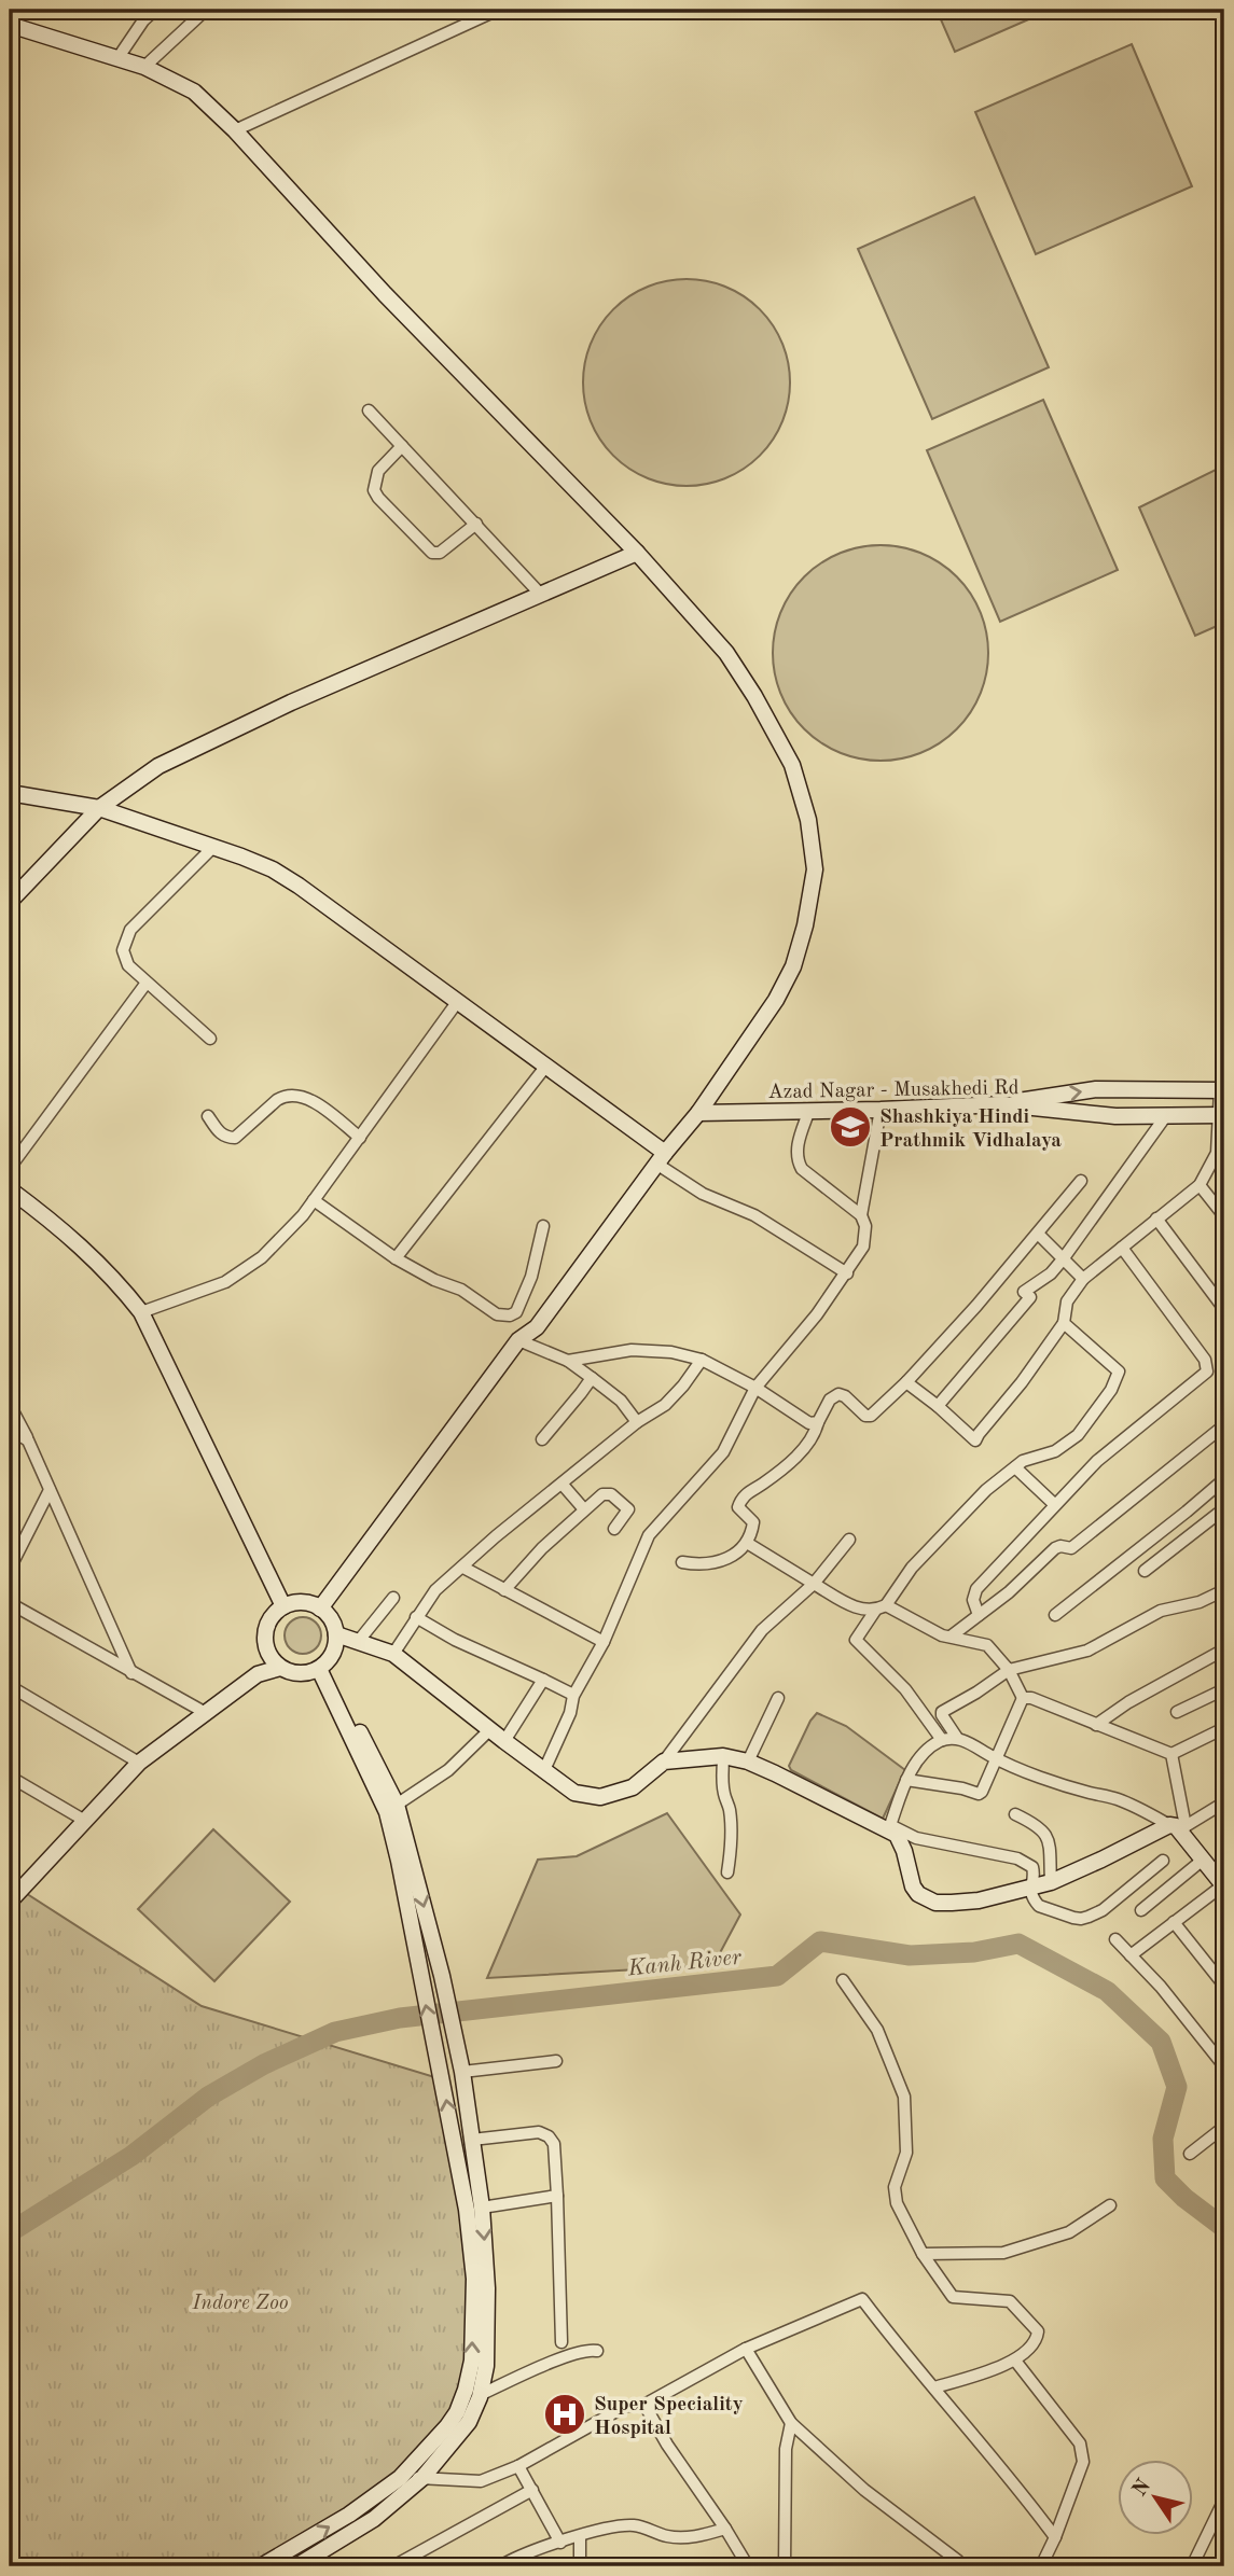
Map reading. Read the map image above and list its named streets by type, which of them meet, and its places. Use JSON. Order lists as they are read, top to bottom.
{
  "streets": {
    "street": ["Azad Nagar - Musakhedi Rd"]
  },
  "water": ["Kanh River"],
  "parks": ["Indore Zoo"],
  "places": {
    "school or university": ["Shashkiya Hindi Prathmik Vidhalaya"],
    "hospital": ["Super Speciality Hospital"]
  },
  "north": "top left"
}
